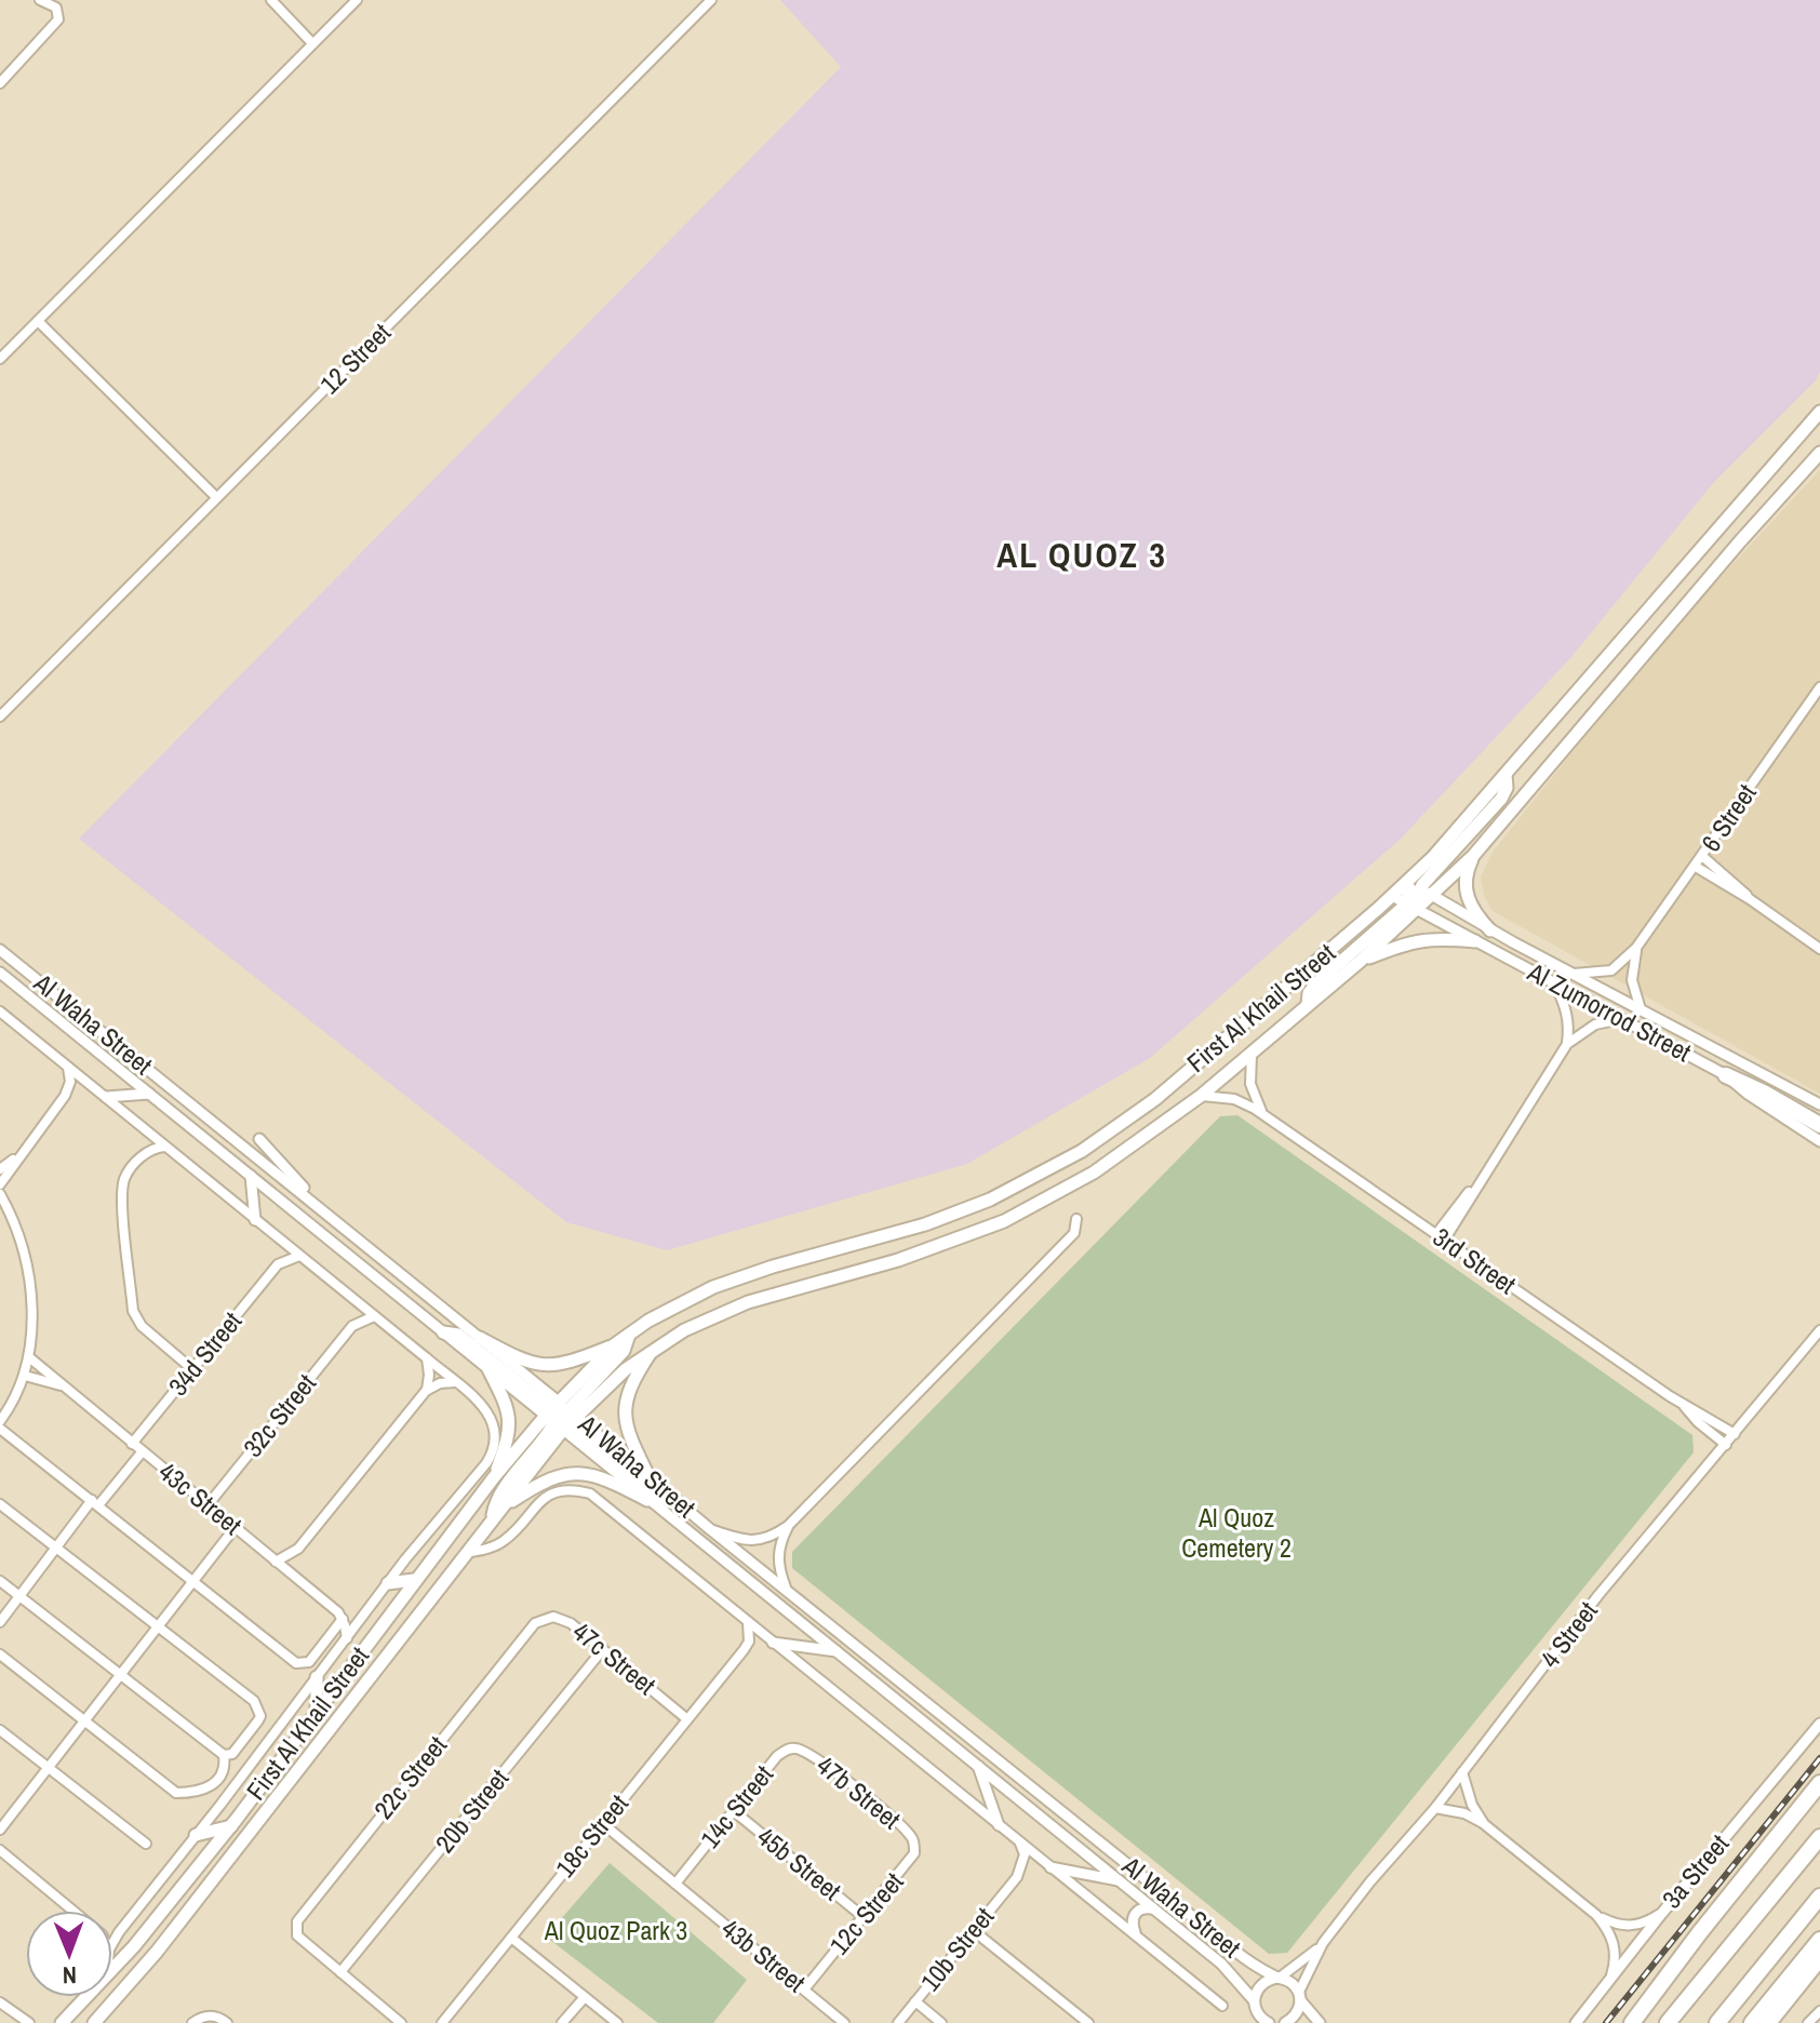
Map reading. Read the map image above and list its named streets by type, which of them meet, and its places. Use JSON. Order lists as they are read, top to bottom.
{
  "streets": {
    "main road": ["First Al Khail Street"],
    "street": [
      "12 Street",
      "6 Street",
      "Al Zumorrod Street",
      "Al Waha Street",
      "3rd Street",
      "34d Street",
      "32c Street",
      "43c Street",
      "4 Street",
      "47c Street",
      "22c Street",
      "47b Street",
      "14c Street",
      "20b Street",
      "18c Street",
      "45b Street",
      "3a Street",
      "12c Street",
      "10b Street",
      "43b Street"
    ]
  },
  "crossings": [
    ["6 Street", "Al Zumorrod Street"],
    ["First Al Khail Street", "Al Zumorrod Street"],
    ["First Al Khail Street", "Al Waha Street"],
    ["First Al Khail Street", "3rd Street"],
    ["Al Zumorrod Street", "3rd Street"],
    ["Al Waha Street", "4 Street"],
    ["34d Street", "43c Street"],
    ["32c Street", "43c Street"],
    ["47c Street", "22c Street"],
    ["47c Street", "20b Street"],
    ["47c Street", "18c Street"],
    ["22c Street", "20b Street"],
    ["47b Street", "14c Street"],
    ["47b Street", "12c Street"],
    ["14c Street", "45b Street"],
    ["14c Street", "43b Street"],
    ["18c Street", "43b Street"],
    ["45b Street", "12c Street"],
    ["12c Street", "43b Street"]
  ],
  "districts": ["AL QUOZ 3"],
  "parks": ["Al Quoz Cemetery 2", "Al Quoz Park 3"],
  "north": "bottom"
}
